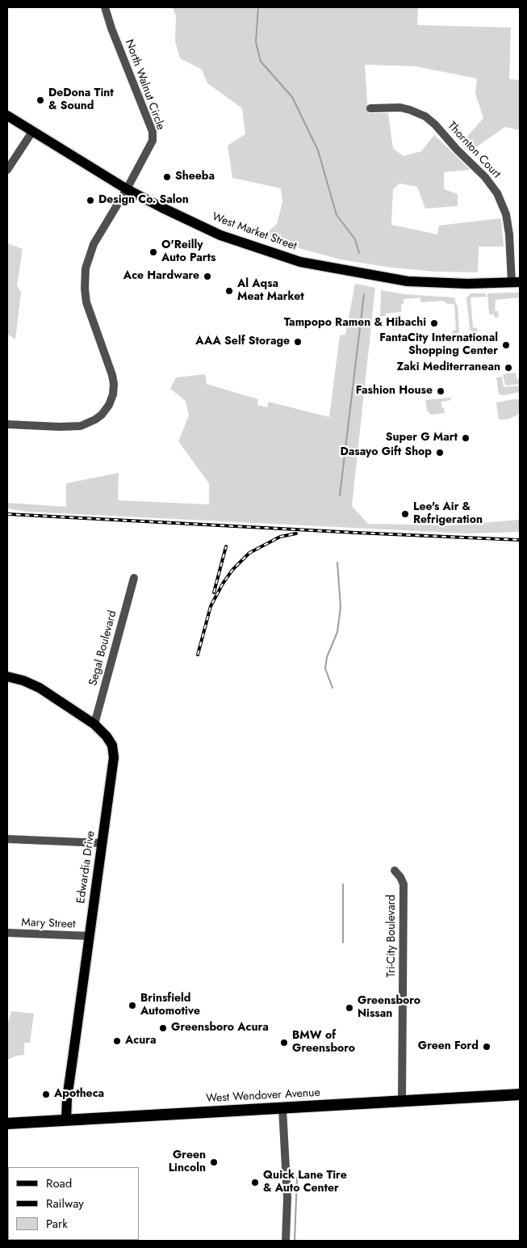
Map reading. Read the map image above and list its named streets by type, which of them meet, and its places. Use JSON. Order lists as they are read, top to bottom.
{
  "streets": {
    "highway": ["West Wendover Avenue"],
    "main road": ["West Market Street", "Edwardia Drive"],
    "street": [
      "North Walnut Circle",
      "Thornton Court",
      "Segal Boulevard",
      "Mary Street",
      "Tri-City Boulevard"
    ]
  },
  "crossings": [
    ["North Walnut Circle", "West Market Street"],
    ["Thornton Court", "West Market Street"],
    ["Segal Boulevard", "Edwardia Drive"],
    ["Edwardia Drive", "Mary Street"],
    ["Edwardia Drive", "West Wendover Avenue"],
    ["Tri-City Boulevard", "West Wendover Avenue"]
  ],
  "places": [
    "DeDona Tint & Sound",
    "Sheeba",
    "Design Co. Salon",
    "O'Reilly Auto Parts",
    "Ace Hardware",
    "Al Aqsa Meat Market",
    "Tampopo Ramen & Hibachi",
    "AAA Self Storage",
    "FantaCity International Shopping Center",
    "Zaki Mediterranean",
    "Fashion House",
    "Super G Mart",
    "Dasayo Gift Shop",
    "Lee's Air & Refrigeration",
    "Brinsfield Automotive",
    "Greensboro Nissan",
    "Greensboro Acura",
    "Acura",
    "BMW of Greensboro",
    "Green Ford",
    "Apotheca",
    "Green Lincoln",
    "Quick Lane Tire & Auto Center"
  ],
  "legend": ["Road", "Railway", "Park"]
}
